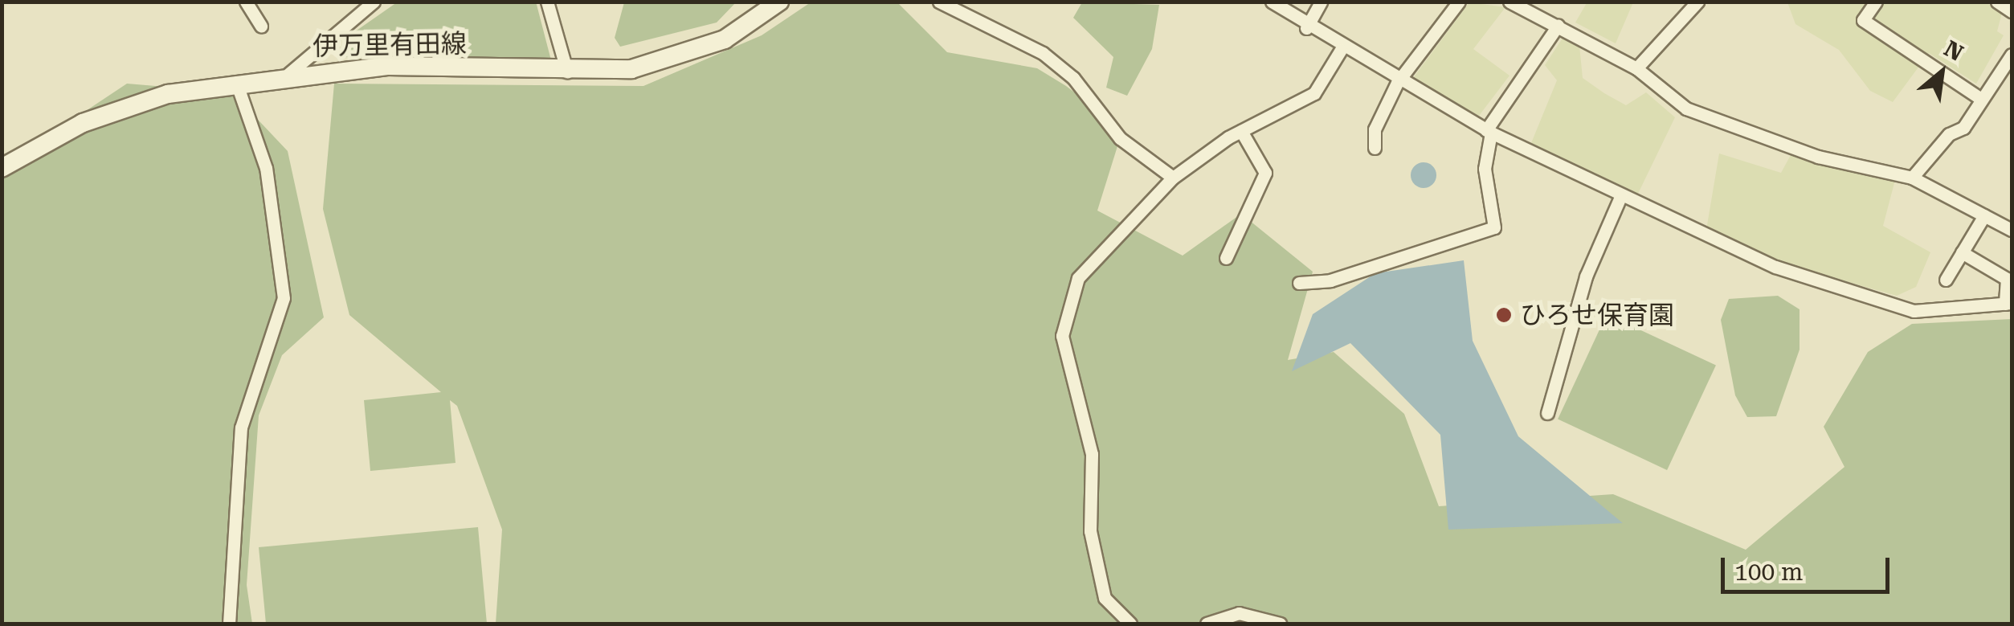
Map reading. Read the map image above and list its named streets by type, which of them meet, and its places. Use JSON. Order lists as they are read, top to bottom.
{
  "streets": {
    "main road": ["伊万里有田線"]
  },
  "places": ["ひろせ保育園"],
  "scale_bar": "100 m",
  "north": "top right"
}
